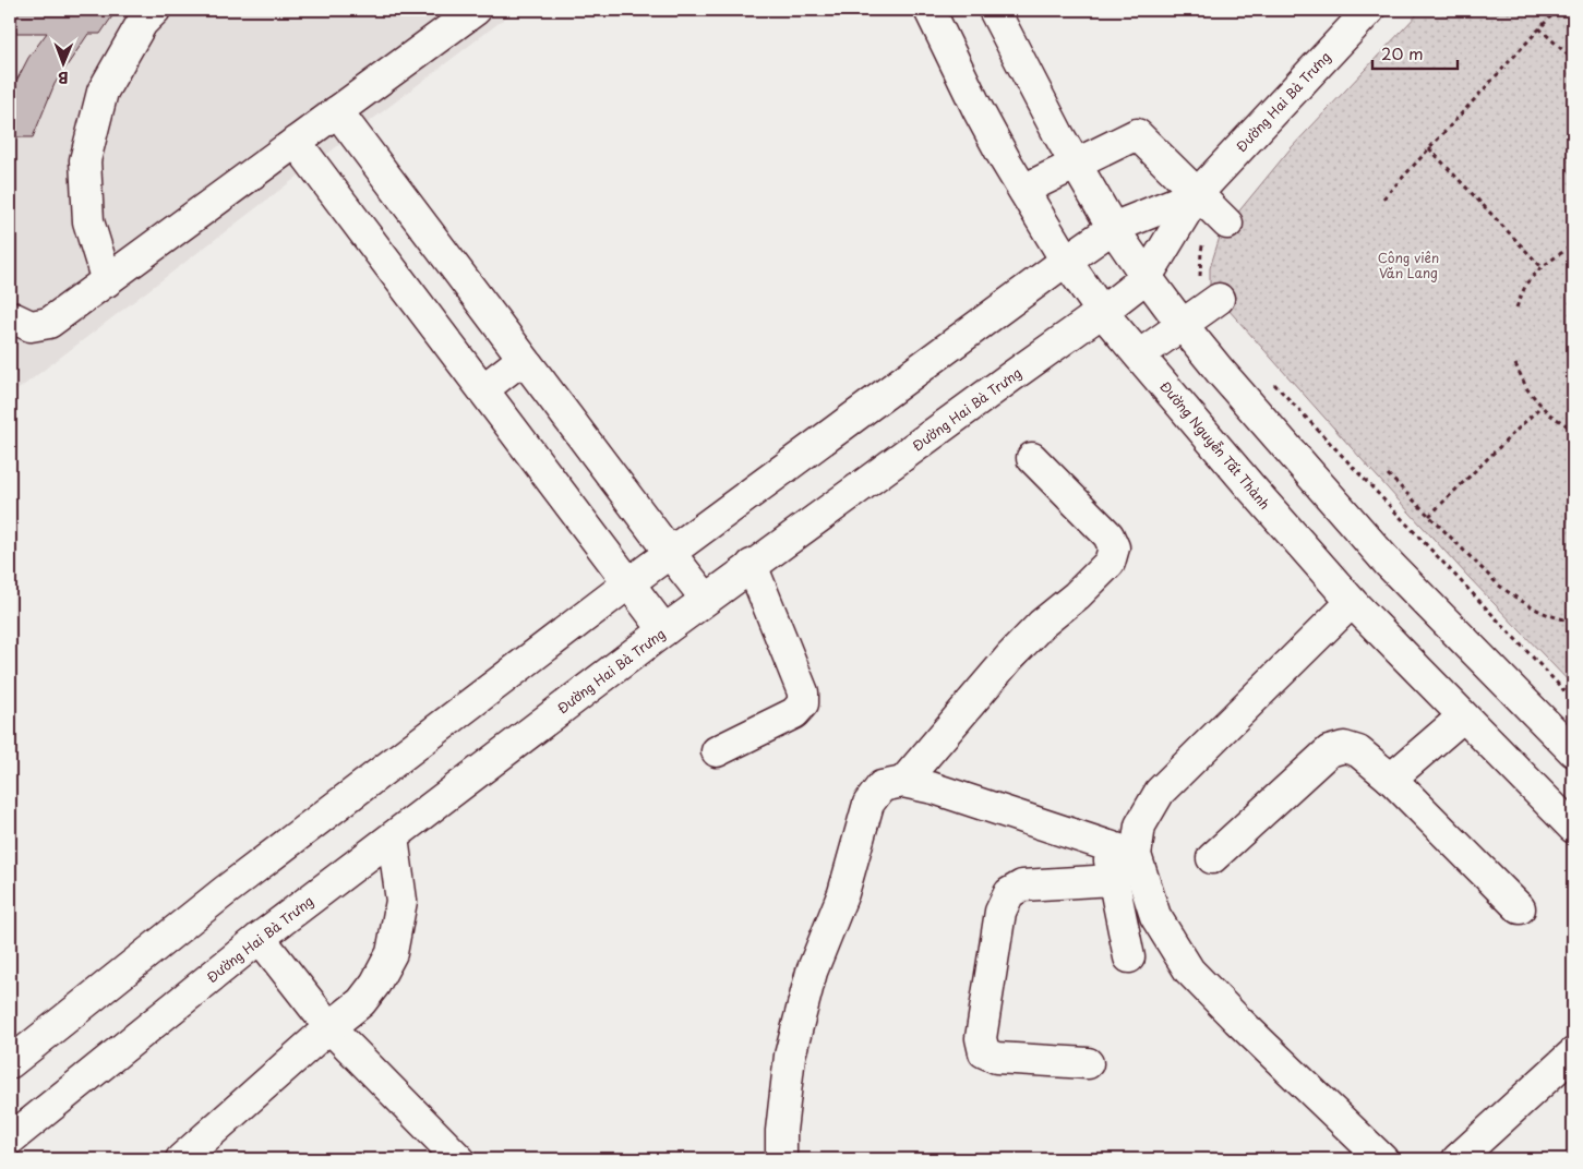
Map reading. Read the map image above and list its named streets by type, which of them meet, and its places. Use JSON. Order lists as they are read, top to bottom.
{
  "streets": {
    "street": ["Đường Hai Bà Trưng", "Đường Nguyễn Tất Thành"]
  },
  "crossings": [
    ["Đường Hai Bà Trưng", "Đường Nguyễn Tất Thành"]
  ],
  "parks": ["Công viên Văn Lang"],
  "scale_bar": "20 m",
  "north": "bottom"
}
